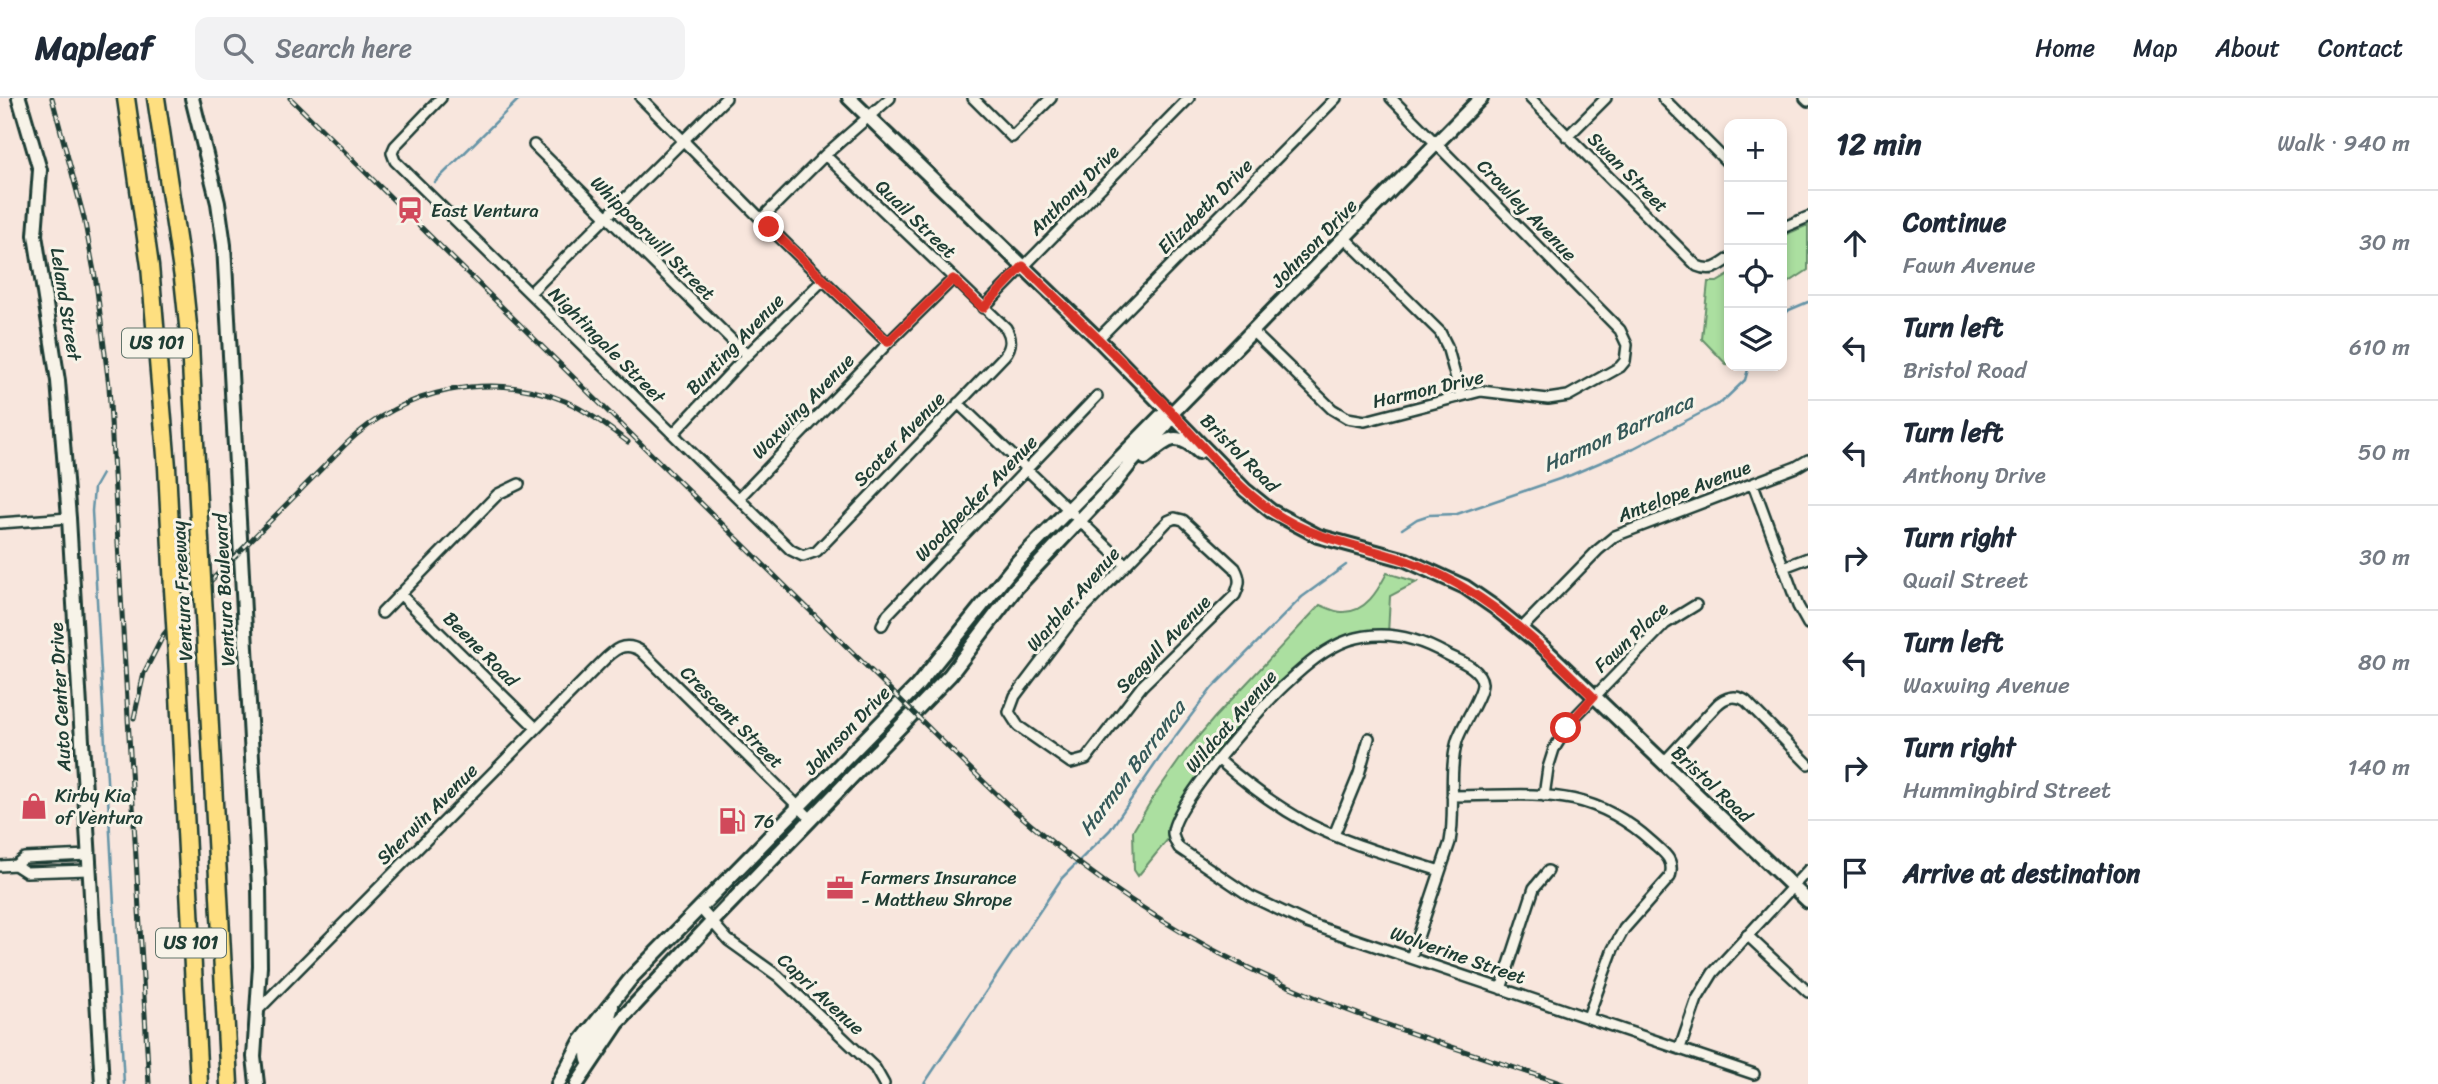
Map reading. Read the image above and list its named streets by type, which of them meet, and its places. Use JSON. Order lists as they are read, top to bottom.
{
  "streets": {
    "highway": ["US 101", "Ventura Freeway"],
    "street": [
      "Swan Street",
      "Anthony Drive",
      "Elizabeth Drive",
      "Crowley Avenue",
      "Quail Street",
      "Whippoorwill Street",
      "Johnson Drive",
      "Leland Street",
      "Bunting Avenue",
      "Nightingale Street",
      "Harmon Drive",
      "Waxwing Avenue",
      "Scoter Avenue",
      "Bristol Road",
      "Antelope Avenue",
      "Woodpecker Avenue",
      "Ventura Boulevard",
      "Warbler Avenue",
      "Fawn Place",
      "Seagull Avenue",
      "Beene Road",
      "Auto Center Drive",
      "Crescent Street",
      "Wildcat Avenue",
      "Sherwin Avenue",
      "Wolverine Street",
      "Capri Avenue"
    ]
  },
  "crossings": [
    ["Anthony Drive", "Quail Street"],
    ["Anthony Drive", "Bristol Road"],
    ["Elizabeth Drive", "Bristol Road"],
    ["Crowley Avenue", "Johnson Drive"],
    ["Crowley Avenue", "Harmon Drive"],
    ["Quail Street", "Waxwing Avenue"],
    ["Quail Street", "Scoter Avenue"],
    ["Whippoorwill Street", "Bunting Avenue"],
    ["Johnson Drive", "Harmon Drive"],
    ["Johnson Drive", "Bristol Road"],
    ["Johnson Drive", "Crescent Street"],
    ["Johnson Drive", "Capri Avenue"],
    ["Leland Street", "Auto Center Drive"],
    ["Bunting Avenue", "Nightingale Street"],
    ["Nightingale Street", "Waxwing Avenue"],
    ["Nightingale Street", "Scoter Avenue"],
    ["Bristol Road", "Antelope Avenue"],
    ["Bristol Road", "Fawn Place"],
    ["Ventura Boulevard", "Sherwin Avenue"],
    ["Warbler Avenue", "Seagull Avenue"],
    ["Beene Road", "Sherwin Avenue"],
    ["Crescent Street", "Sherwin Avenue"],
    ["Wildcat Avenue", "Wolverine Street"]
  ],
  "water": ["Harmon Barranca"],
  "places": {
    "station": ["East Ventura"],
    "shop": ["Kirby Kia of Ventura"],
    "fuel station": ["76"],
    "office": ["Farmers Insurance - Matthew Shrope"]
  },
  "page": {
    "header": "Mapleaf",
    "search": "Search here",
    "nav": [
      "Home",
      "Map",
      "About",
      "Contact"
    ],
    "heading": ["12 min", "Walk · 940 m"],
    "map_buttons": ["+", "−"],
    "list": [
      ["Continue", "Fawn Avenue", "30 m"],
      ["Turn left", "Bristol Road", "610 m"],
      ["Turn left", "Anthony Drive", "50 m"],
      ["Turn right", "Quail Street", "30 m"],
      ["Turn left", "Waxwing Avenue", "80 m"],
      ["Turn right", "Hummingbird Street", "140 m"],
      "Arrive at destination"
    ]
  }
}
